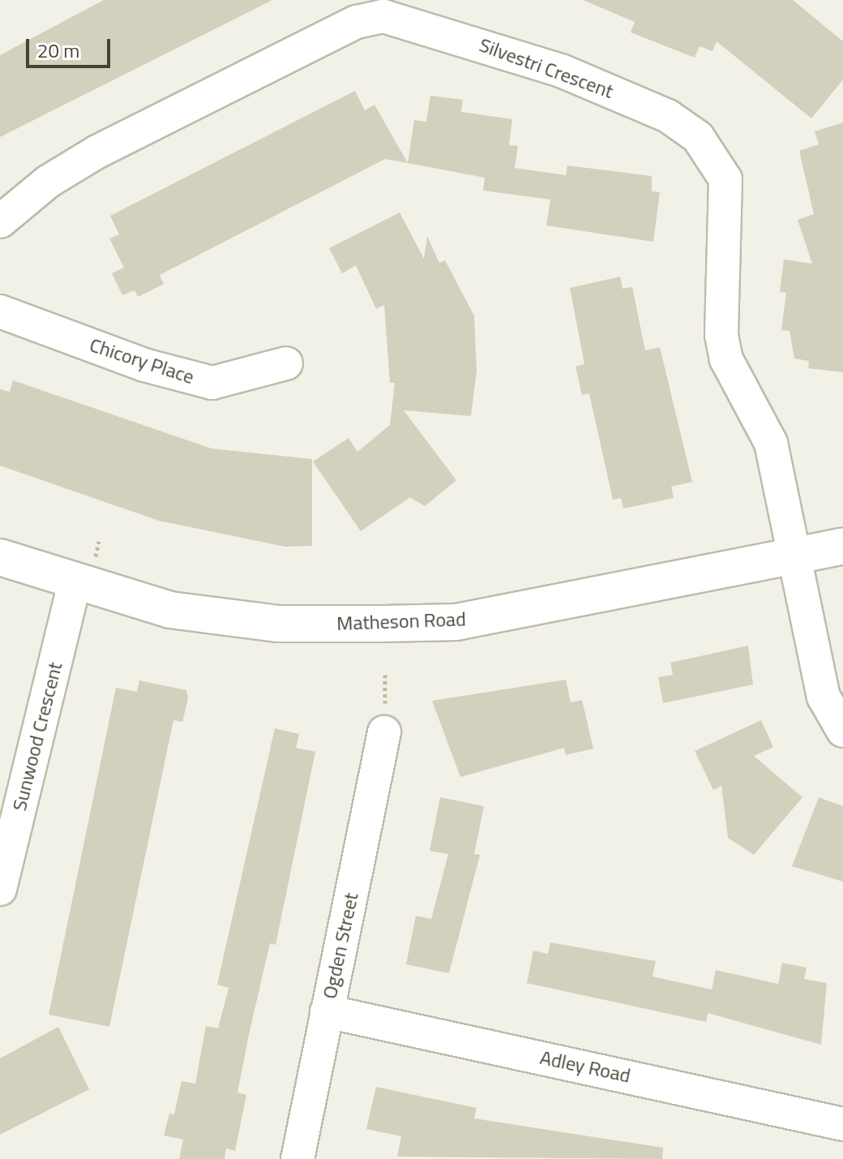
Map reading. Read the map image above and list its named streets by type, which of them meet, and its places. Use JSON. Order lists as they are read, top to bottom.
{
  "streets": {
    "street": [
      "Silvestri Crescent",
      "Chicory Place",
      "Matheson Road",
      "Sunwood Crescent",
      "Ogden Street",
      "Adley Road"
    ]
  },
  "crossings": [
    ["Silvestri Crescent", "Matheson Road"],
    ["Matheson Road", "Sunwood Crescent"],
    ["Ogden Street", "Adley Road"]
  ],
  "scale_bar": "20 m"
}
